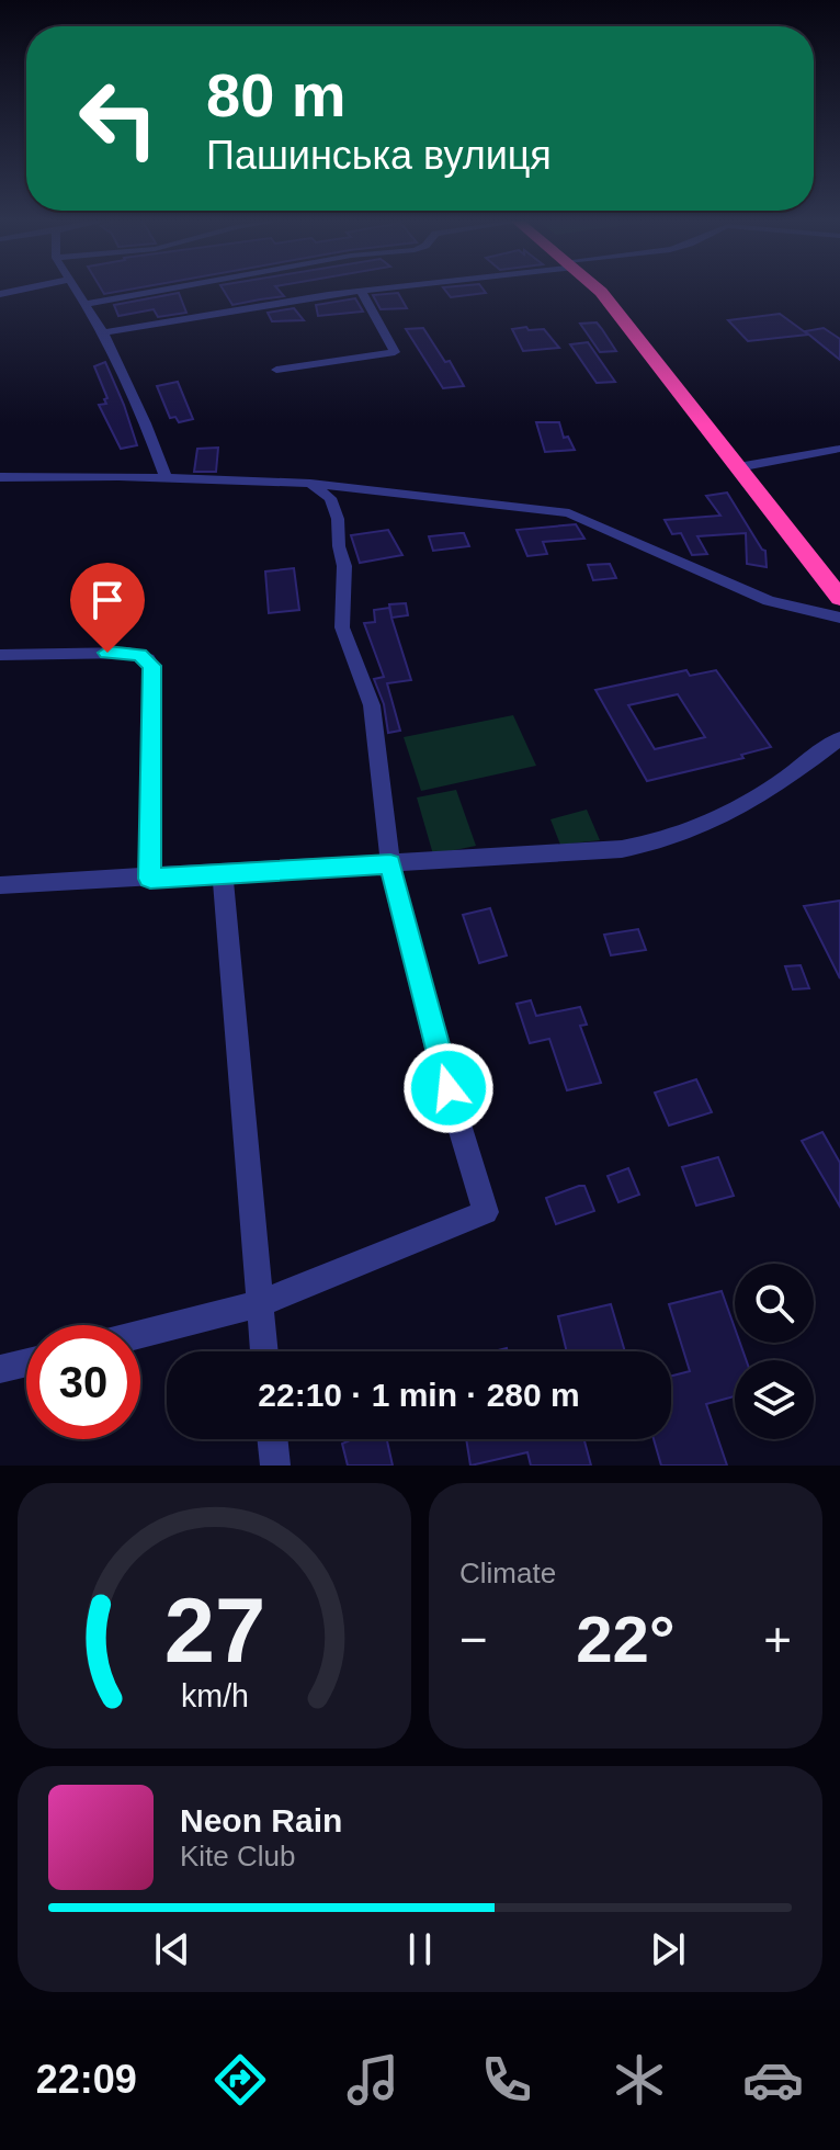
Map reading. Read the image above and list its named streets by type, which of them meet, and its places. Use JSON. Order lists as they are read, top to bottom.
{
  "page": {
    "turn": ["80 m", "Пашинська вулиця"],
    "limit": "30",
    "trip": "22:10 · 1 min · 280 m",
    "tile": "Climate",
    "heat": ["−", "22°", "+"],
    "song": ["Neon Rain", "Kite Club"],
    "tabs": "22:09",
    "gauge": ["27", "km/h"]
  }
}
